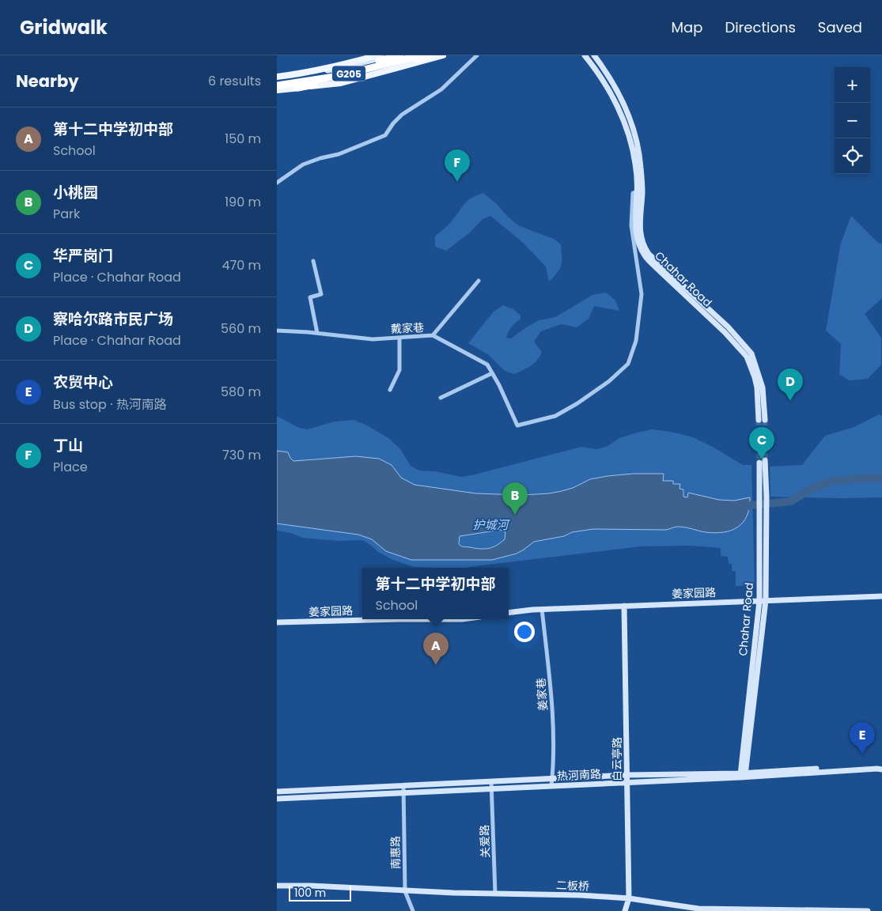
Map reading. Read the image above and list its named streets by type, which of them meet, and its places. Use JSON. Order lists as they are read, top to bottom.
{
  "streets": {
    "highway": ["G205"],
    "main road": [
      "Chahar Road",
      "姜家园路",
      "白云亭路",
      "热河南路",
      "二板桥"
    ],
    "street": [
      "戴家巷",
      "姜家巷",
      "关爱路",
      "南惠路"
    ]
  },
  "crossings": [
    ["Chahar Road", "戴家巷"],
    ["Chahar Road", "姜家园路"],
    ["Chahar Road", "热河南路"],
    ["姜家园路", "姜家巷"],
    ["姜家园路", "白云亭路"],
    ["姜家巷", "热河南路"],
    ["白云亭路", "热河南路"],
    ["白云亭路", "二板桥"],
    ["热河南路", "关爱路"],
    ["热河南路", "南惠路"],
    ["关爱路", "二板桥"],
    ["南惠路", "二板桥"]
  ],
  "water": ["护城河"],
  "scale_bar": "100 m",
  "page": {
    "header": "Gridwalk",
    "nav": ["Map", "Directions", "Saved"],
    "heading": ["Nearby", "6 results"],
    "map_buttons": ["+", "−"],
    "list": [
      {
        "mark": "A",
        "name": "第十二中学初中部",
        "note": "School",
        "value": "150 m"
      },
      {
        "mark": "B",
        "name": "小桃园",
        "note": "Park",
        "value": "190 m"
      },
      {
        "mark": "C",
        "name": "华严岗门",
        "note": "Place · Chahar Road",
        "value": "470 m"
      },
      {
        "mark": "D",
        "name": "察哈尔路市民广场",
        "note": "Place · Chahar Road",
        "value": "560 m"
      },
      {
        "mark": "E",
        "name": "农贸中心",
        "note": "Bus stop · 热河南路",
        "value": "580 m"
      },
      {
        "mark": "F",
        "name": "丁山",
        "note": "Place",
        "value": "730 m"
      }
    ],
    "pins": [
      "F",
      "D",
      "C",
      "B",
      "A",
      "E"
    ],
    "popup": ["第十二中学初中部", "School"],
    "scale": "100 m"
  }
}
